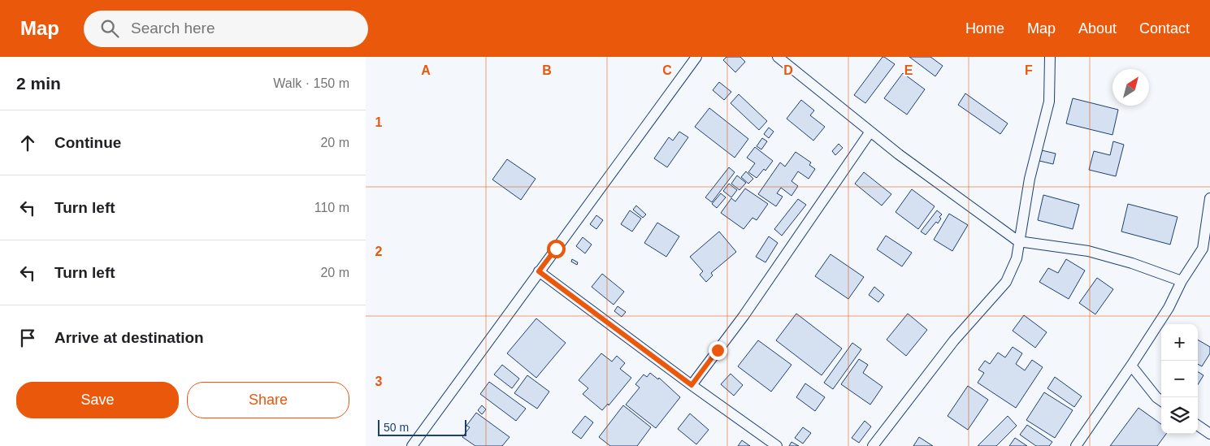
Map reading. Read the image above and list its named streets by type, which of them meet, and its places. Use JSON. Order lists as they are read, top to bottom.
{
  "scale_bar": "50 m",
  "north": "top right",
  "page": {
    "header": "Map",
    "search": "Search here",
    "nav": [
      "Home",
      "Map",
      "About",
      "Contact"
    ],
    "heading": ["2 min", "Walk · 150 m"],
    "list": [
      ["Continue", "20 m"],
      ["Turn left", "110 m"],
      ["Turn left", "20 m"],
      "Arrive at destination"
    ],
    "map_buttons": ["+", "−"],
    "buttons": ["Save", "Share"],
    "scale": "50 m"
  },
  "grid": {
    "columns": [
      "A",
      "B",
      "C",
      "D",
      "E",
      "F"
    ],
    "rows": ["1", "2", "3"]
  }
}
